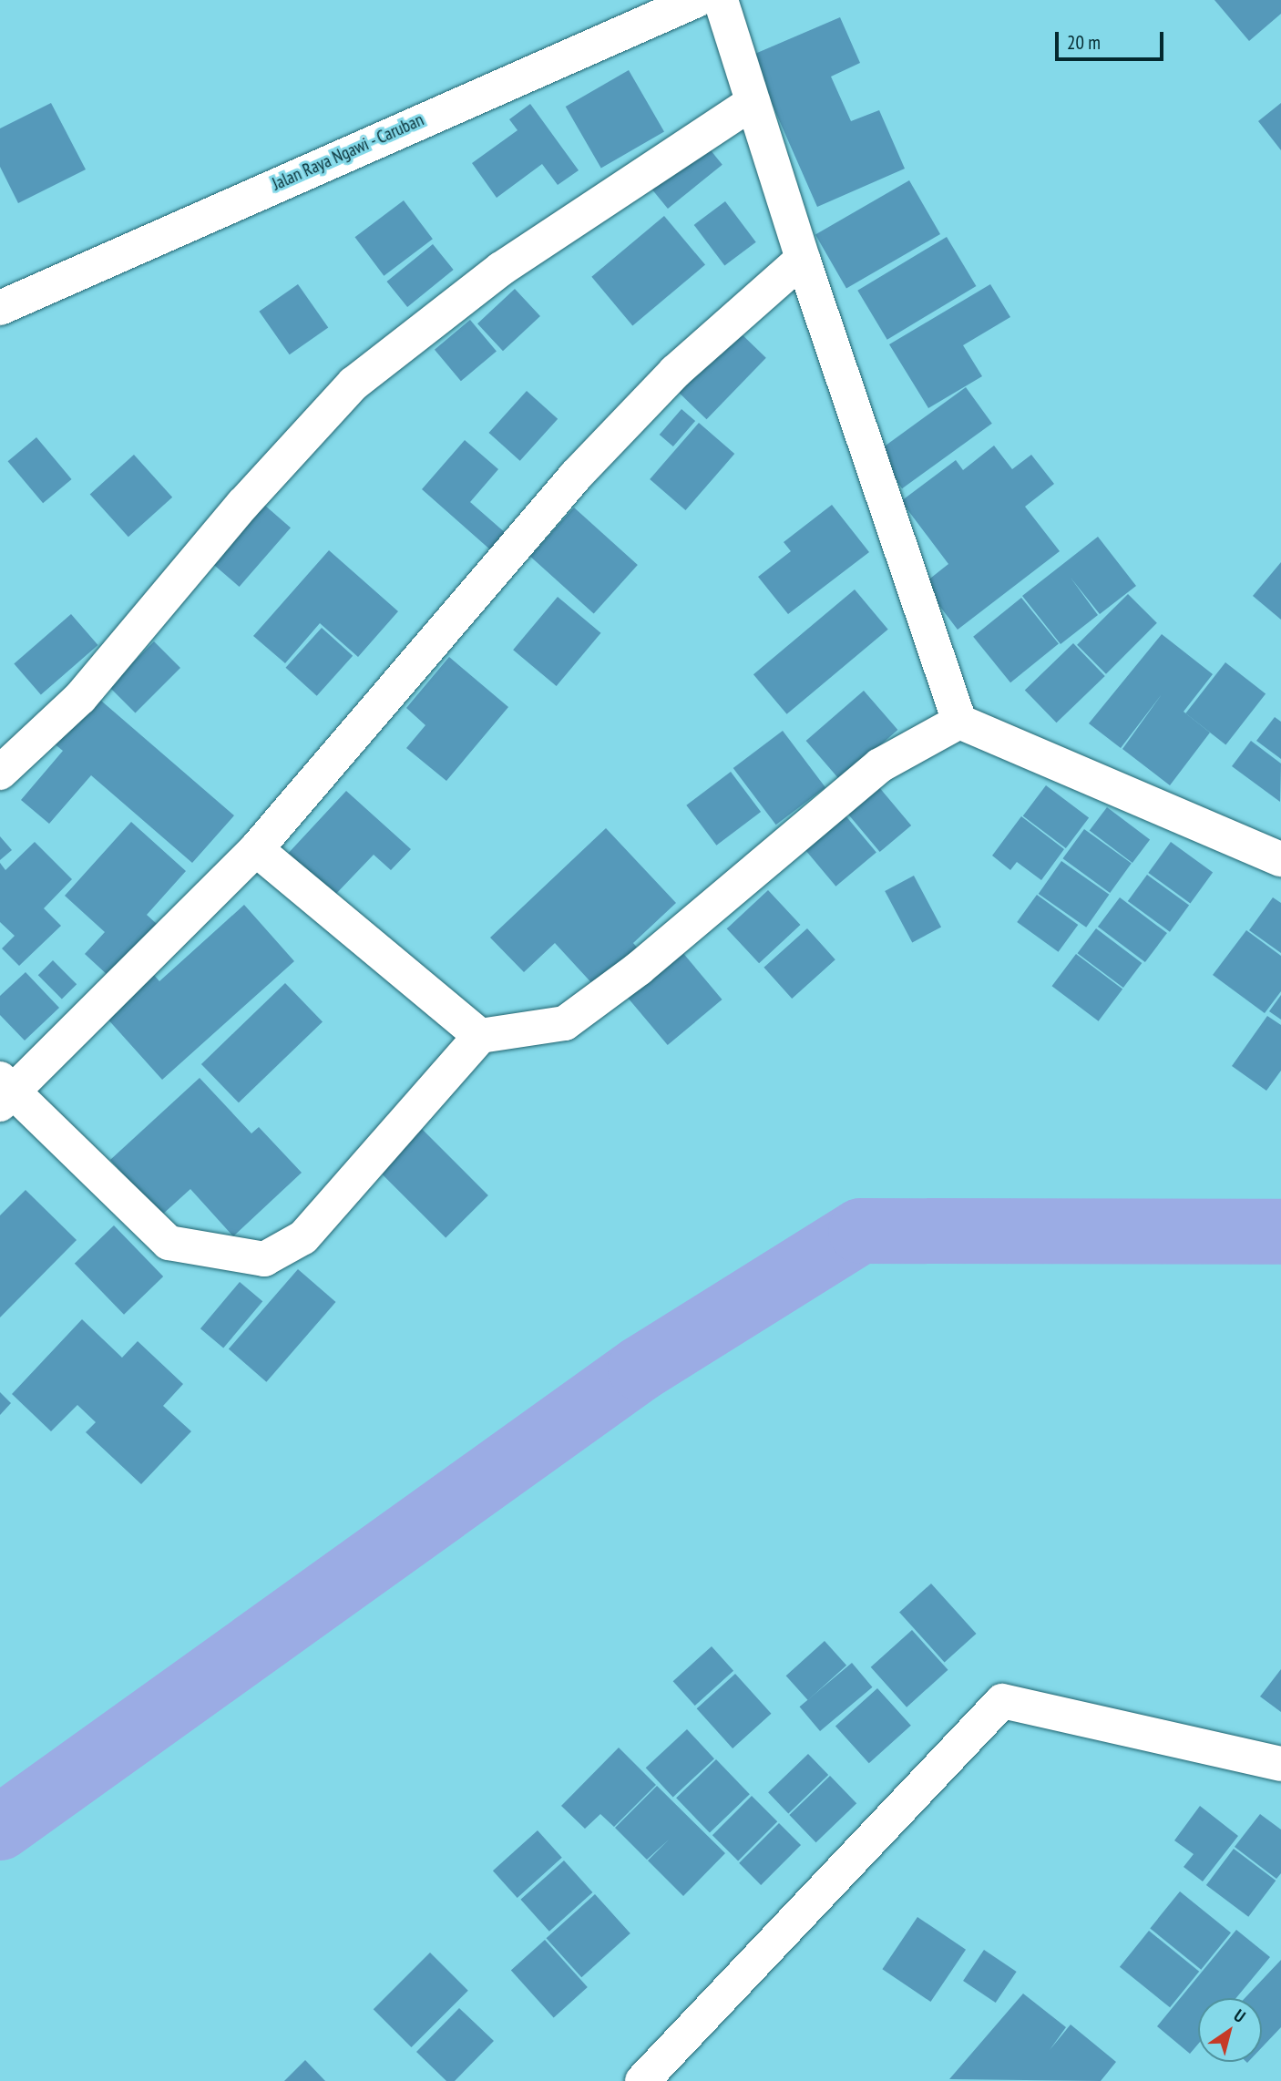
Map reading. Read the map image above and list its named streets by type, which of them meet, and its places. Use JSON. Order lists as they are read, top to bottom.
{
  "streets": {
    "main road": ["Jalan Raya Ngawi - Caruban"]
  },
  "scale_bar": "20 m",
  "north": "top right"
}
